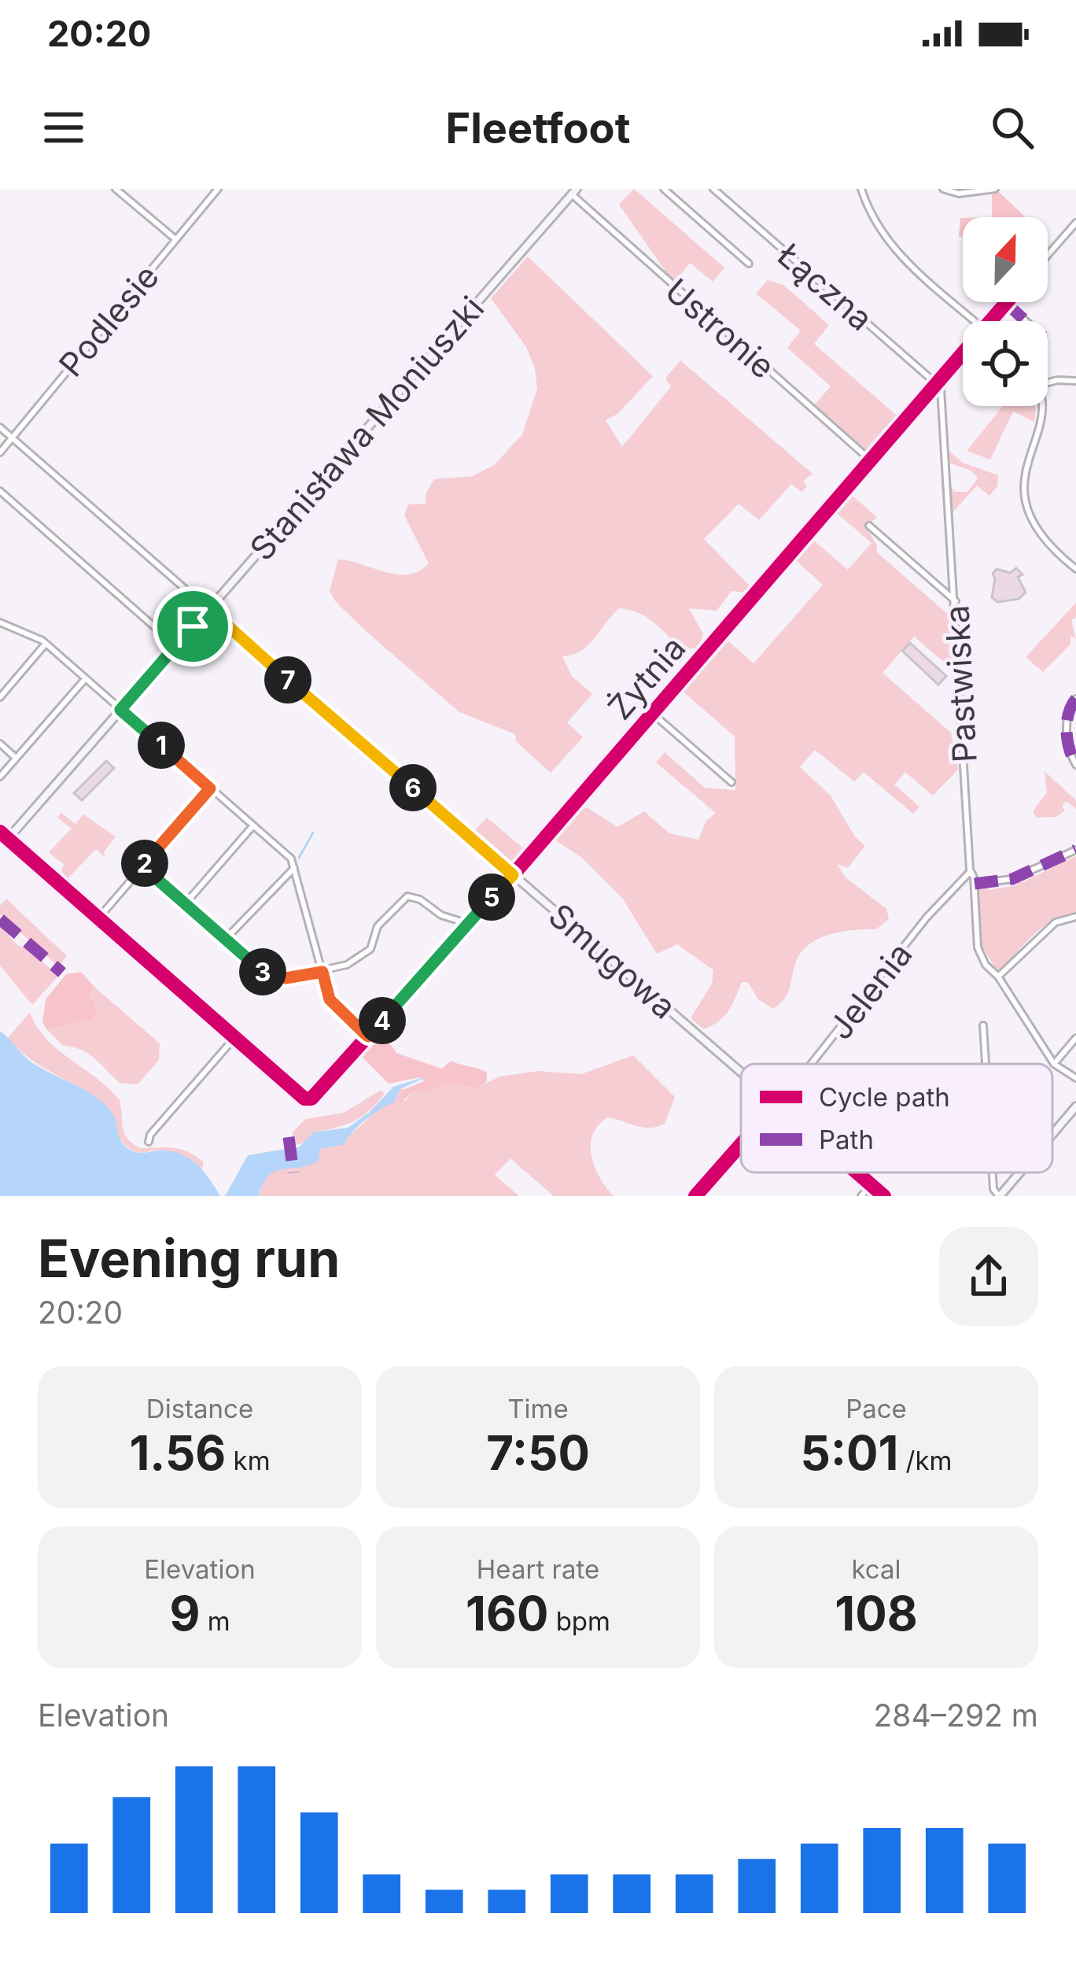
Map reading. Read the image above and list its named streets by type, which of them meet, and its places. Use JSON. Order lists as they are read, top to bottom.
{
  "streets": {
    "street": [
      "Łączna",
      "Podlesie",
      "Ustronie",
      "Stanisława Moniuszki",
      "Żytnia",
      "Pastwiska",
      "Smugowa",
      "Jelenia"
    ]
  },
  "crossings": [
    ["Łączna", "Żytnia"],
    ["Łączna", "Pastwiska"],
    ["Podlesie", "Smugowa"],
    ["Ustronie", "Stanisława Moniuszki"],
    ["Ustronie", "Żytnia"],
    ["Stanisława Moniuszki", "Smugowa"],
    ["Żytnia", "Pastwiska"],
    ["Żytnia", "Smugowa"],
    ["Pastwiska", "Jelenia"]
  ],
  "legend": ["Cycle path", "Path"],
  "north": "top",
  "page": {
    "status": "20:20",
    "header": "Fleetfoot",
    "pins": [
      "7",
      "1",
      "6",
      "2",
      "5",
      "3",
      "4"
    ],
    "heading": ["Evening run", "20:20"],
    "stats": [
      ["Distance", "1.56 km"],
      ["Time", "7:50"],
      ["Pace", "5:01 /km"],
      ["Elevation", "9 m"],
      ["Heart rate", "160 bpm"],
      ["kcal", "108"]
    ],
    "chart": ["Elevation", "284–292 m"]
  }
}
